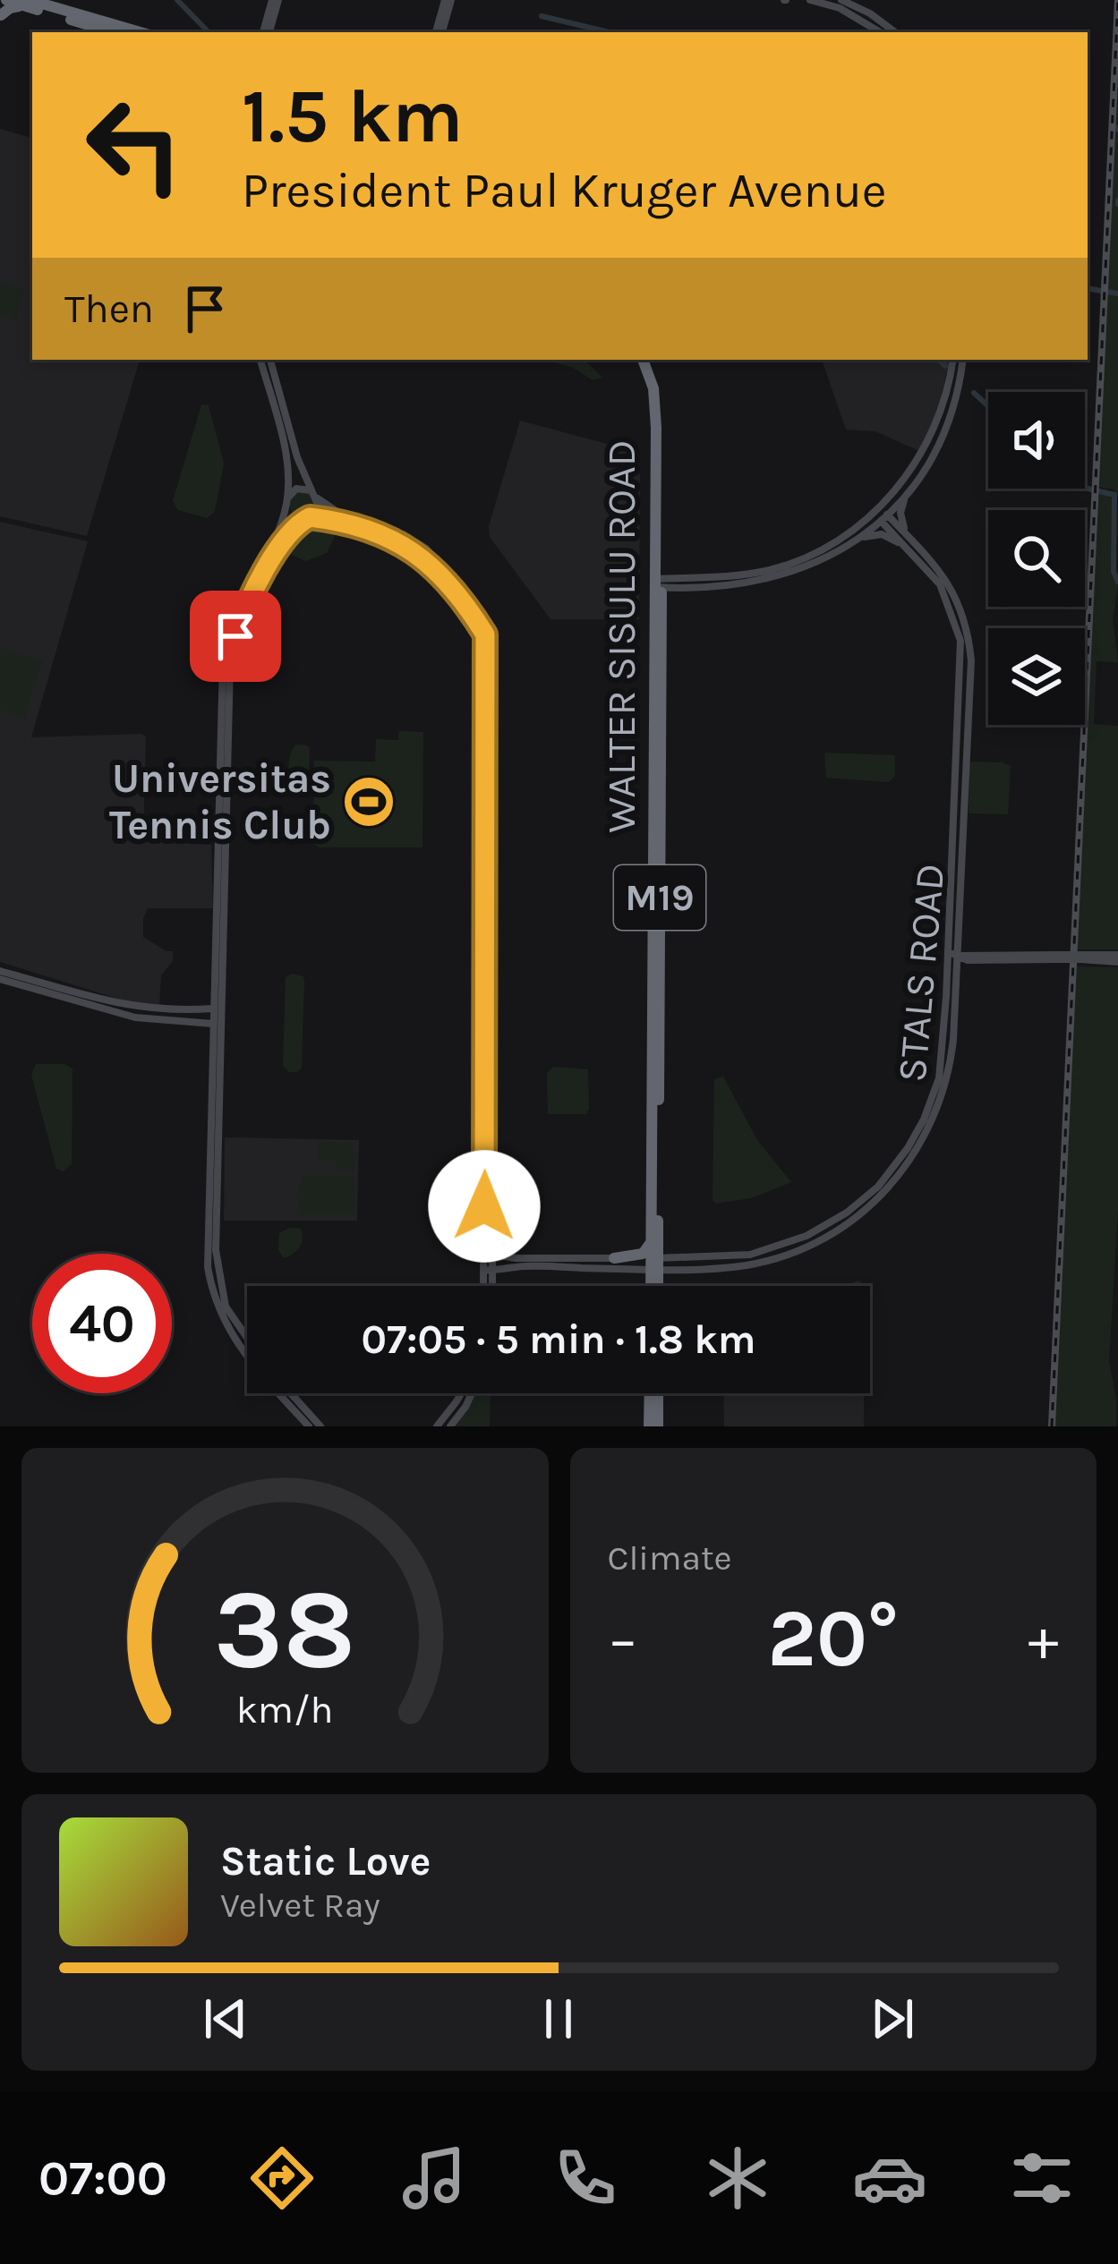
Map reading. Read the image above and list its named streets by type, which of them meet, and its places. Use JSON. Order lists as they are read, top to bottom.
{
  "streets": {
    "highway": ["WALTER SISULU ROAD", "M19"],
    "street": ["STALS ROAD"]
  },
  "crossings": [
    ["WALTER SISULU ROAD", "STALS ROAD"]
  ],
  "places": {
    "sports": ["Universitas Tennis Club"]
  },
  "page": {
    "turn": ["1.5 km", "President Paul Kruger Avenue"],
    "then": "Then",
    "limit": "40",
    "trip": "07:05 · 5 min · 1.8 km",
    "tile": "Climate",
    "heat": ["−", "20°", "+"],
    "song": ["Static Love", "Velvet Ray"],
    "tabs": "07:00",
    "gauge": ["38", "km/h"]
  }
}
